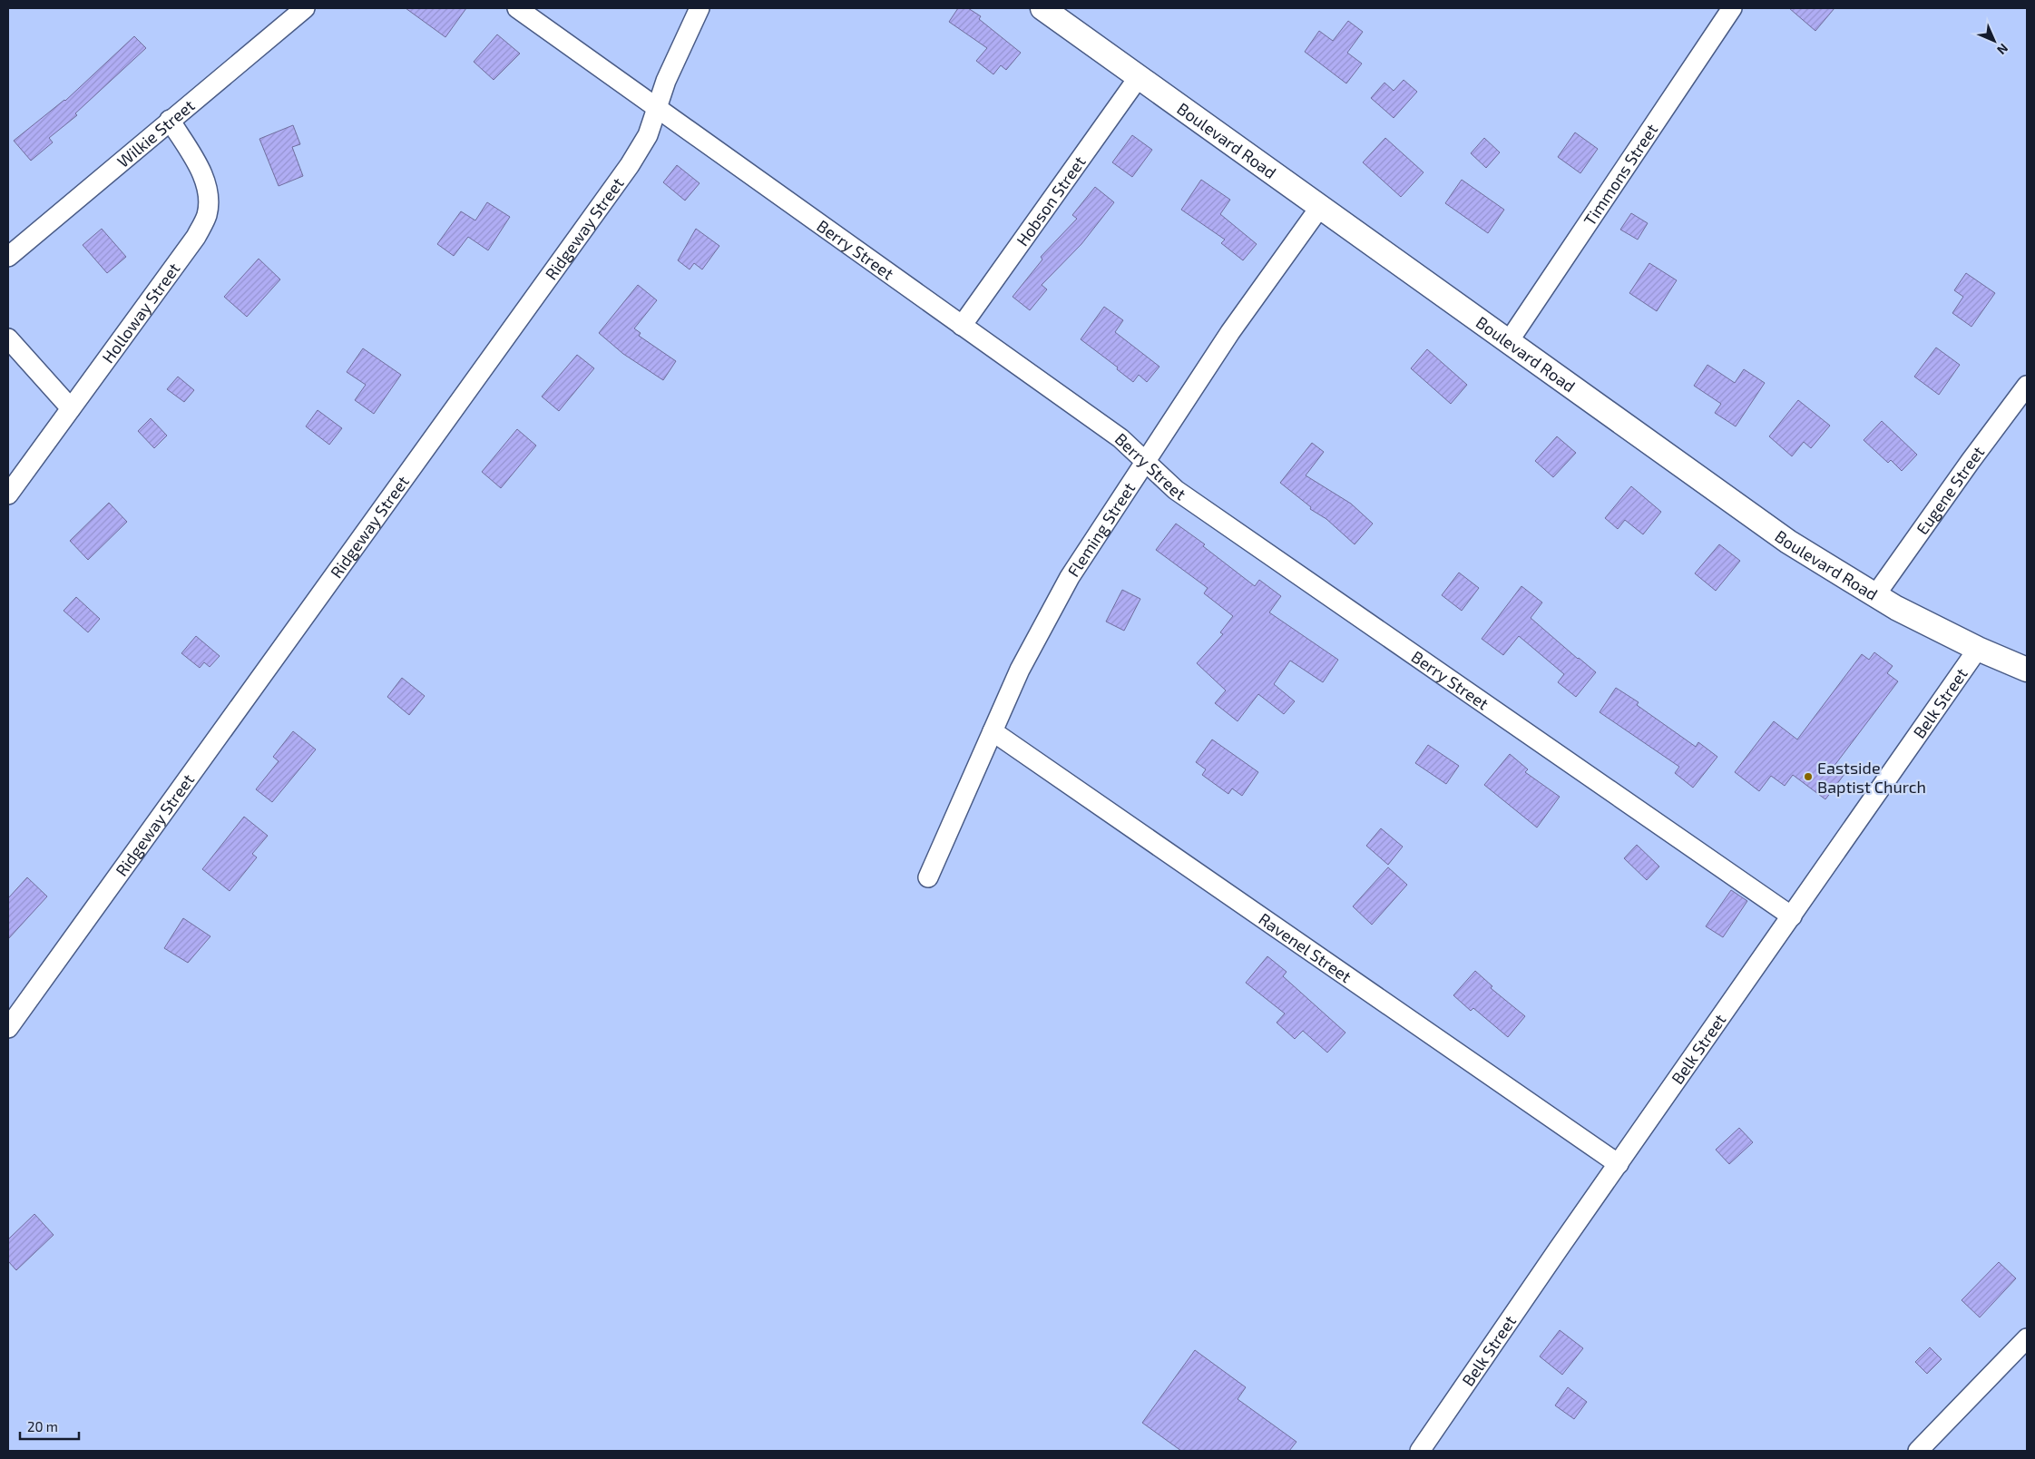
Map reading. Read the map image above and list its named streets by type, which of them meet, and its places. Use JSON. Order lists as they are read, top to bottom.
{
  "streets": {
    "street": [
      "Wilkie Street",
      "Boulevard Road",
      "Timmons Street",
      "Hobson Street",
      "Ridgeway Street",
      "Berry Street",
      "Holloway Street",
      "Eugene Street",
      "Fleming Street",
      "Belk Street",
      "Ravenel Street"
    ]
  },
  "crossings": [
    ["Wilkie Street", "Holloway Street"],
    ["Boulevard Road", "Timmons Street"],
    ["Boulevard Road", "Hobson Street"],
    ["Boulevard Road", "Eugene Street"],
    ["Boulevard Road", "Fleming Street"],
    ["Boulevard Road", "Belk Street"],
    ["Hobson Street", "Berry Street"],
    ["Ridgeway Street", "Berry Street"],
    ["Berry Street", "Fleming Street"],
    ["Berry Street", "Belk Street"],
    ["Fleming Street", "Ravenel Street"],
    ["Belk Street", "Ravenel Street"]
  ],
  "places": ["Eastside Baptist Church"],
  "scale_bar": "20 m",
  "north": "bottom right"
}
